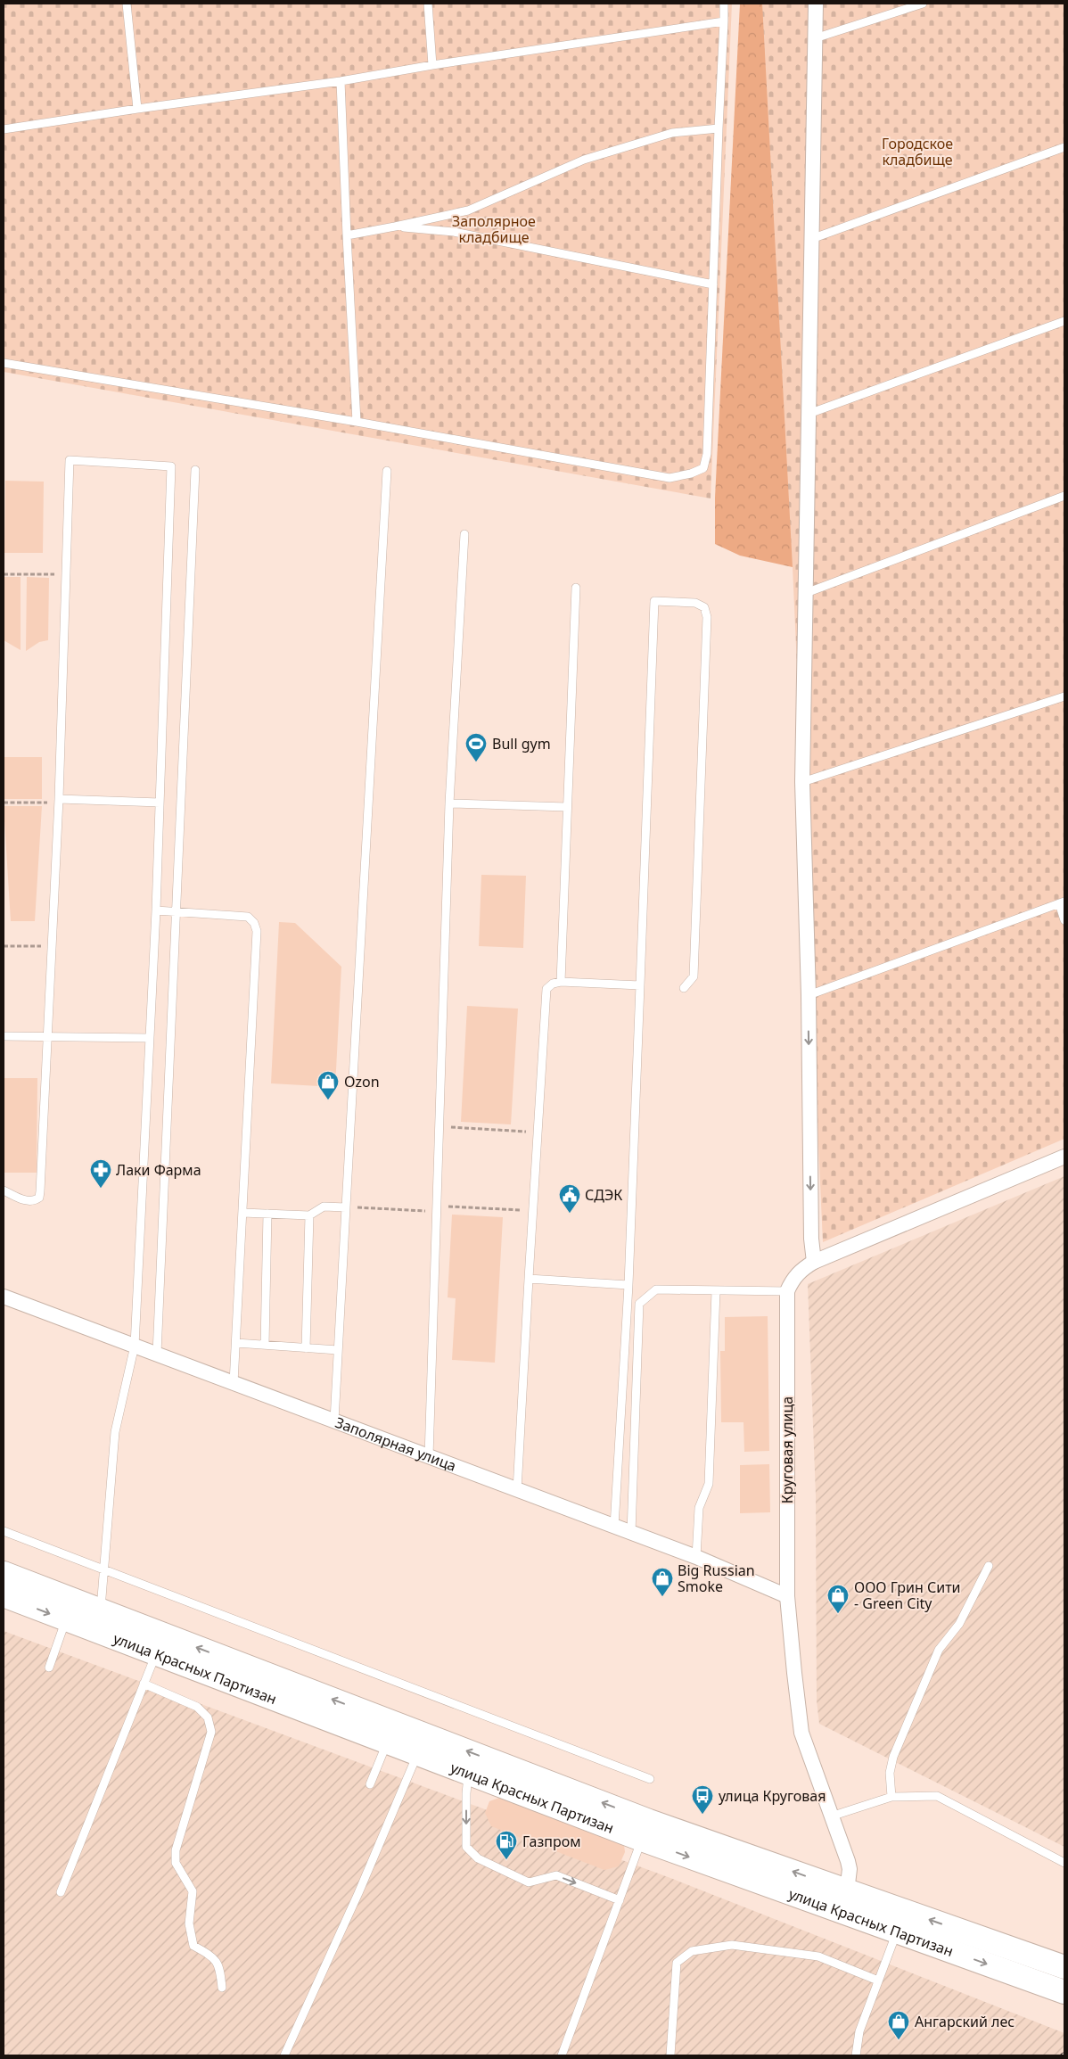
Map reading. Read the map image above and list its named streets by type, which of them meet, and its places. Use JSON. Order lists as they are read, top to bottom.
{
  "streets": {
    "main road": ["улица Красных Партизан"],
    "street": ["Заполярная улица", "Круговая улица"]
  },
  "crossings": [
    ["Заполярная улица", "Круговая улица"],
    ["Круговая улица", "улица Красных Партизан"]
  ],
  "parks": ["Городское кладбище", "Заполярное кладбище"],
  "places": {
    "sports": ["Bull gym"],
    "shop": [
      "Ozon",
      "Big Russian Smoke",
      "ООО Грин Сити - Green City",
      "Ангарский лес"
    ],
    "pharmacy": ["Лаки Фарма"],
    "public building": ["СДЭК"],
    "bus stop": ["улица Круговая"],
    "fuel station": ["Газпром"]
  }
}
